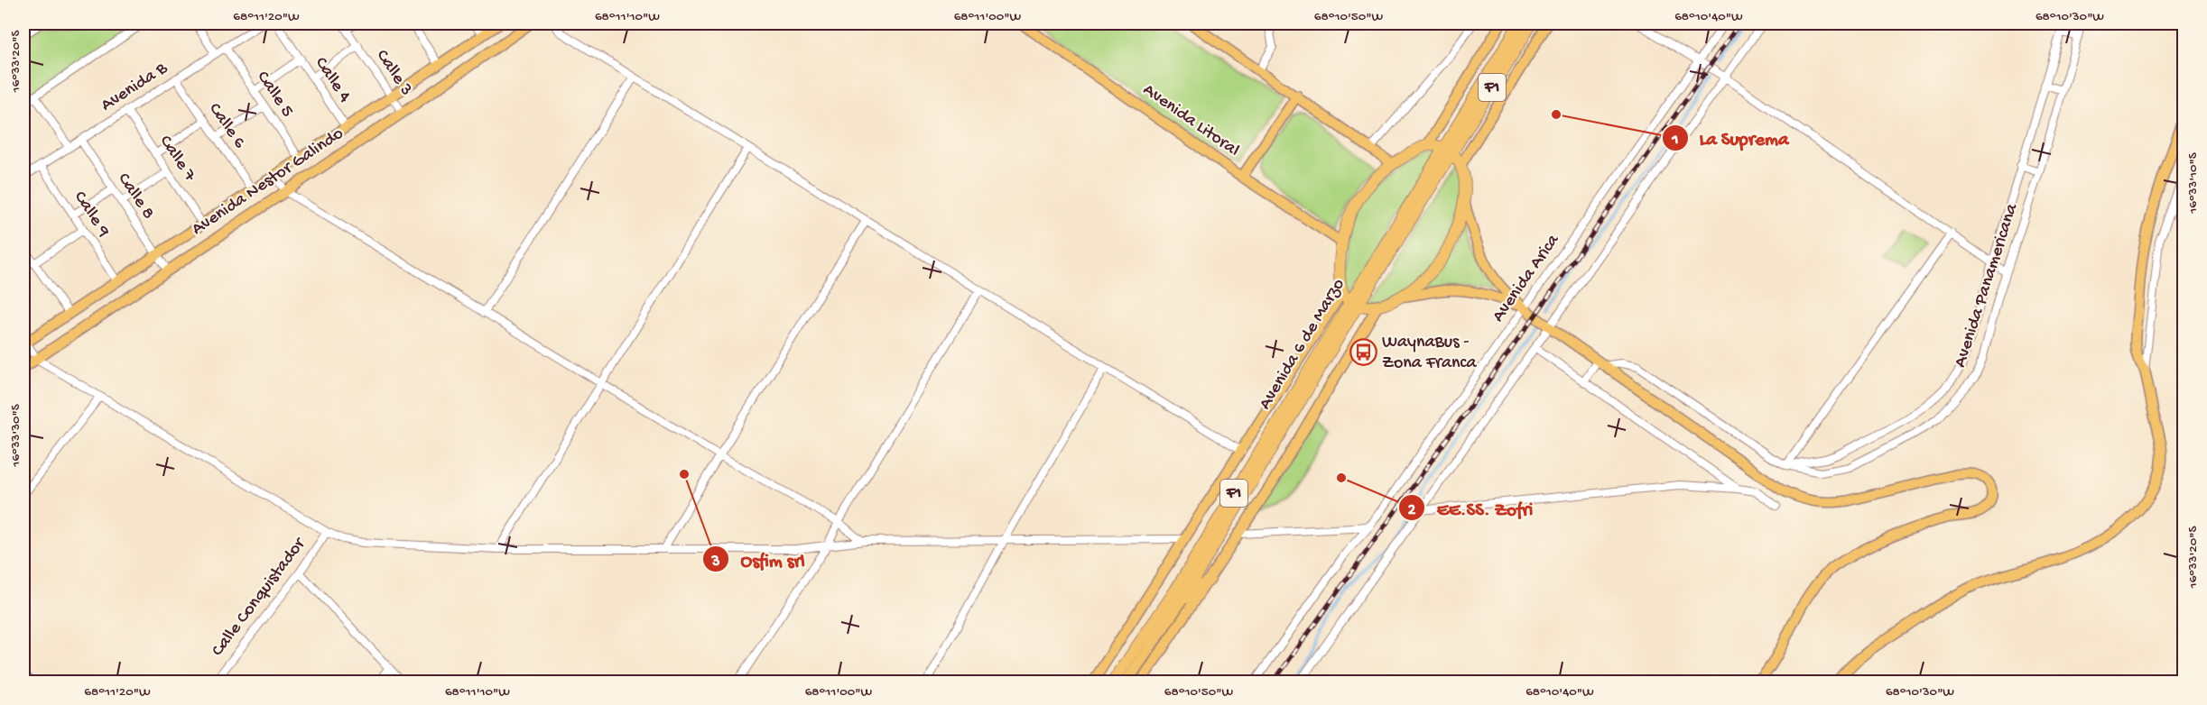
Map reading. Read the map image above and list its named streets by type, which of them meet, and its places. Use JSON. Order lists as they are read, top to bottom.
{
  "streets": {
    "highway": ["F1", "Avenida 6 de Marzo"],
    "main road": ["Avenida Litoral", "Avenida Nestor Galindo"],
    "street": [
      "Calle 3",
      "Calle 4",
      "Avenida B",
      "Calle 5",
      "Calle 6",
      "Calle 7",
      "Calle 8",
      "Calle 9",
      "Avenida Arica",
      "Avenida Panamericana",
      "Calle Conquistador"
    ]
  },
  "crossings": [
    ["Calle 3", "Avenida Nestor Galindo"],
    ["Calle 4", "Avenida Nestor Galindo"],
    ["Avenida B", "Calle 5"],
    ["Avenida B", "Calle 6"],
    ["Avenida B", "Calle 7"],
    ["Avenida B", "Calle 8"],
    ["Avenida B", "Calle 9"],
    ["Calle 5", "Avenida Nestor Galindo"],
    ["Calle 6", "Avenida Nestor Galindo"],
    ["Calle 7", "Avenida Nestor Galindo"],
    ["Avenida Nestor Galindo", "Calle 8"],
    ["Avenida Nestor Galindo", "Calle 9"]
  ],
  "places": {
    "other": ["La Suprema", "Osfim srl", "EE.SS. Zofri"],
    "bus stop": ["WaynaBus - Zona Franca"]
  },
  "coordinates": [
    "68°11'20\"W",
    "68°11'10\"W",
    "68°11'00\"W",
    "68°10'50\"W",
    "68°10'40\"W",
    "68°10'30\"W",
    "16°33'20\"S",
    "16°33'10\"S",
    "16°33'30\"S"
  ]
}
